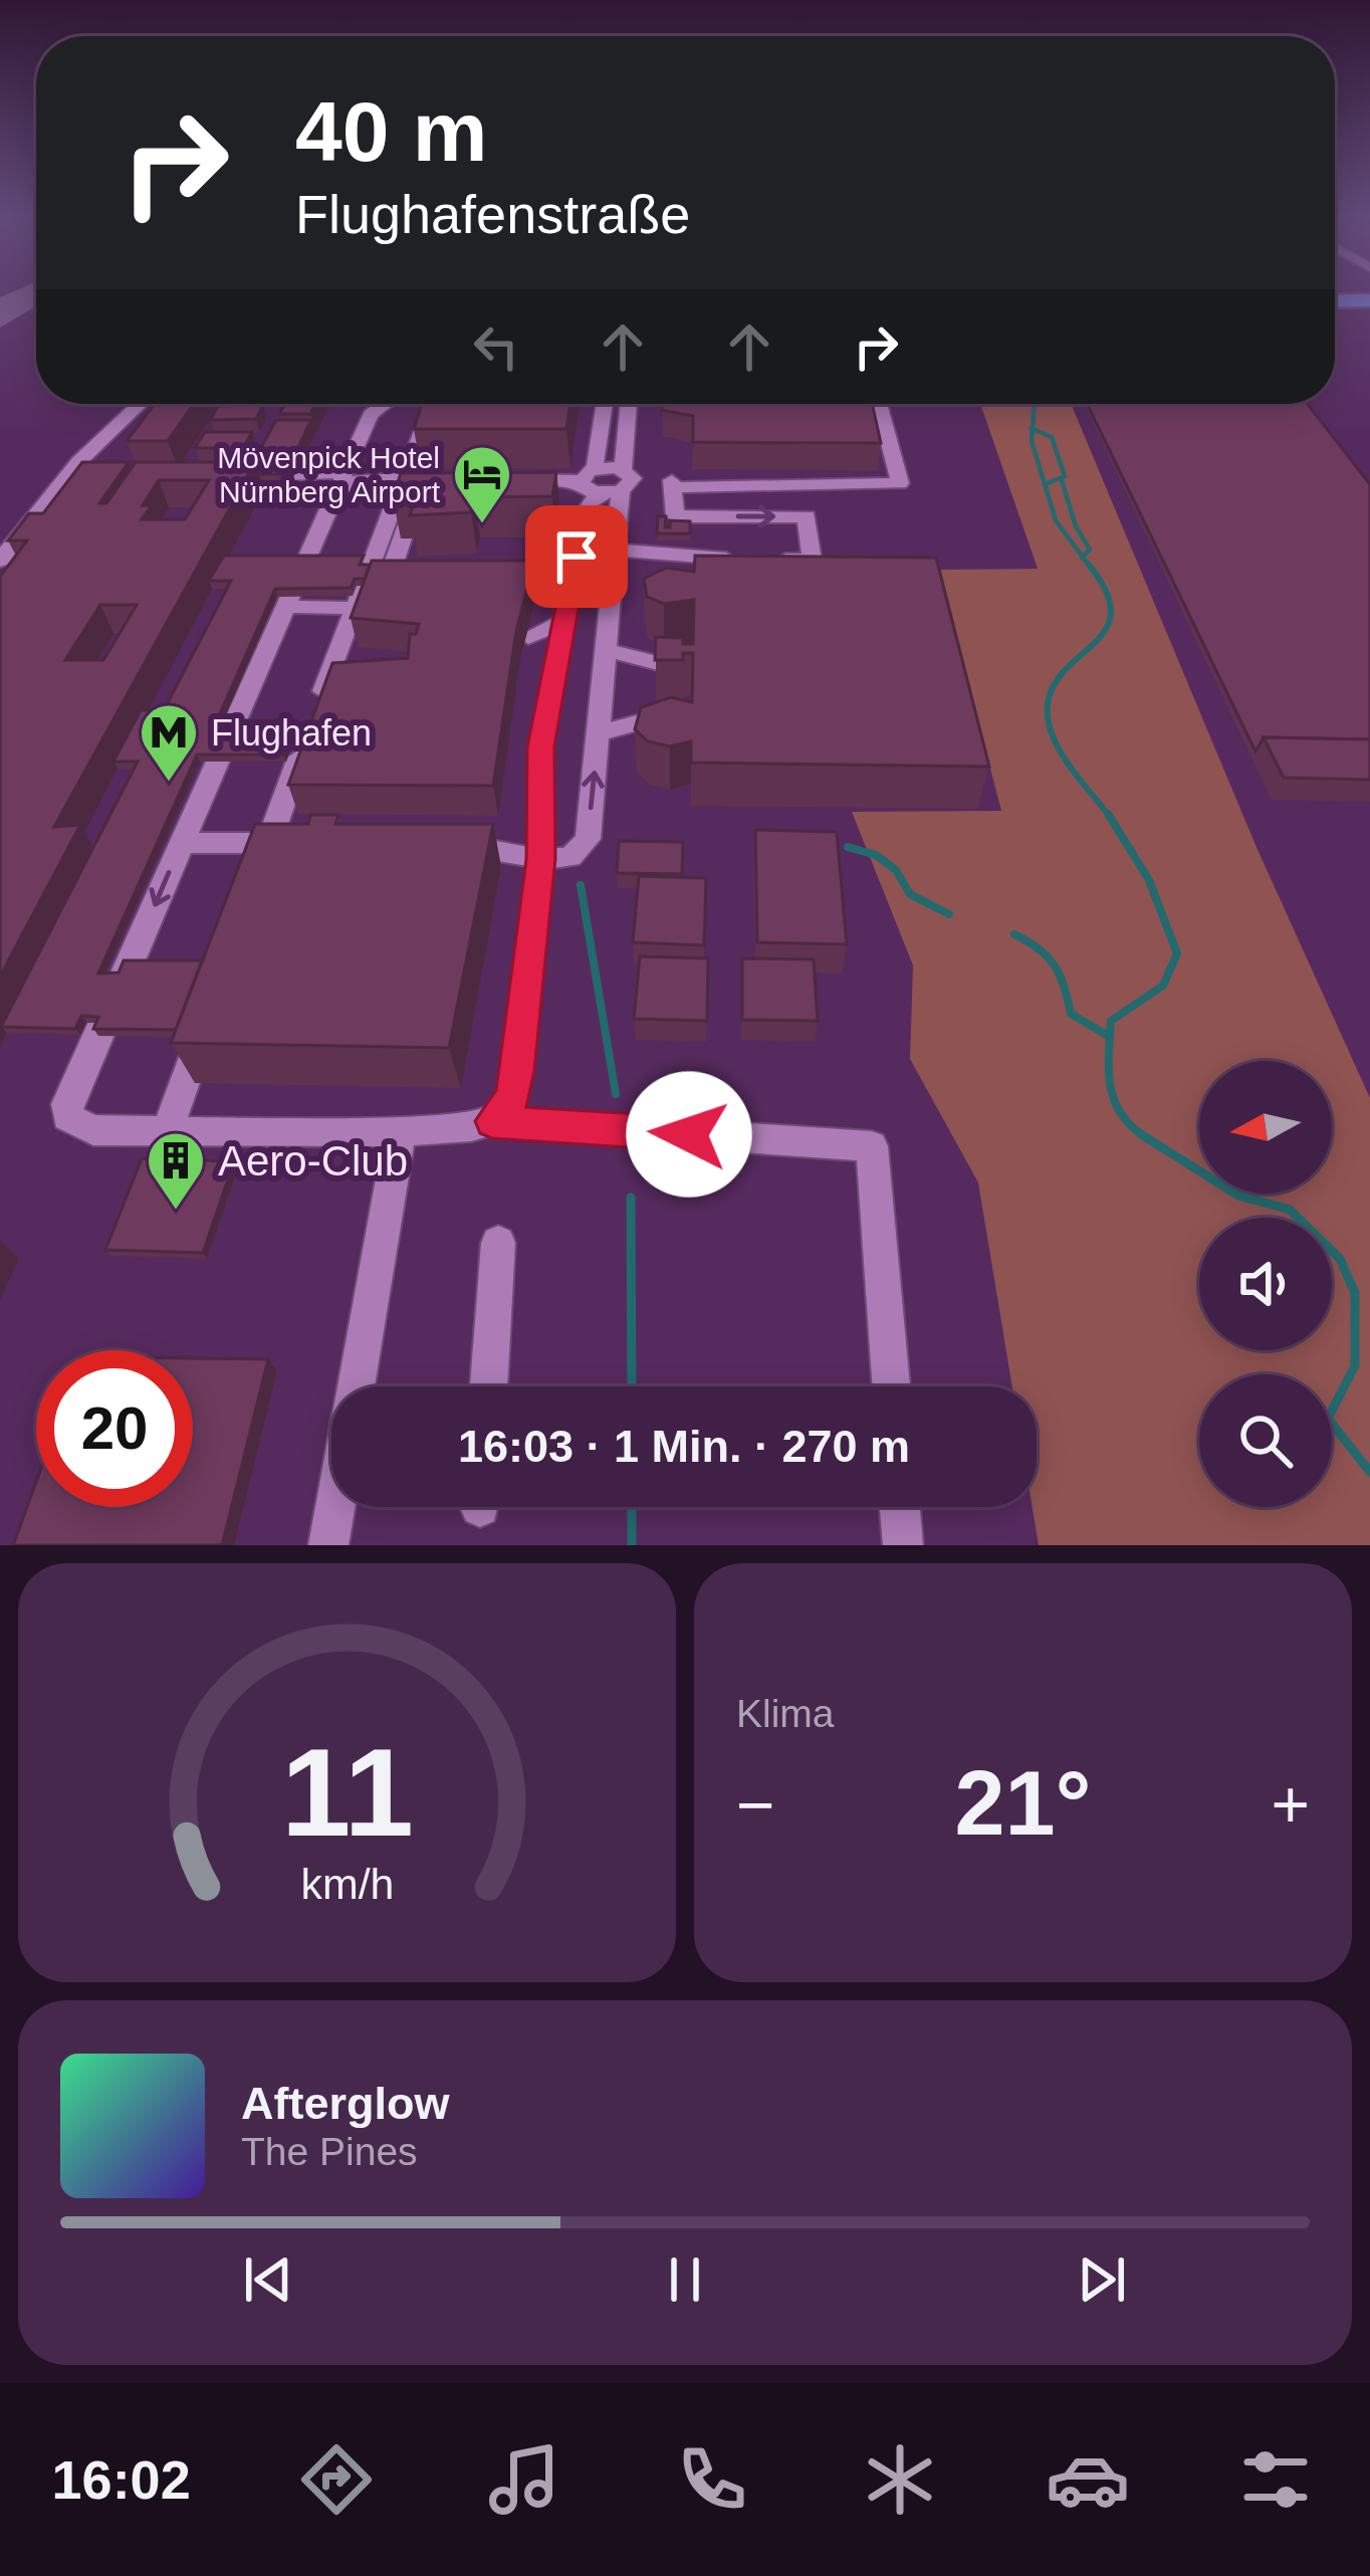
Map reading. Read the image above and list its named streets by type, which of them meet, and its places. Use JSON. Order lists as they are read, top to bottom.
{
  "places": {
    "hotel": ["Mövenpick Hotel Nürnberg Airport"],
    "metro station": ["Flughafen"],
    "building": ["Aero-Club"]
  },
  "north": "left",
  "page": {
    "turn": ["40 m", "Flughafenstraße"],
    "limit": "20",
    "trip": "16:03 · 1 Min. · 270 m",
    "tile": "Klima",
    "heat": ["−", "21°", "+"],
    "song": ["Afterglow", "The Pines"],
    "tabs": "16:02",
    "gauge": ["11", "km/h"]
  }
}
